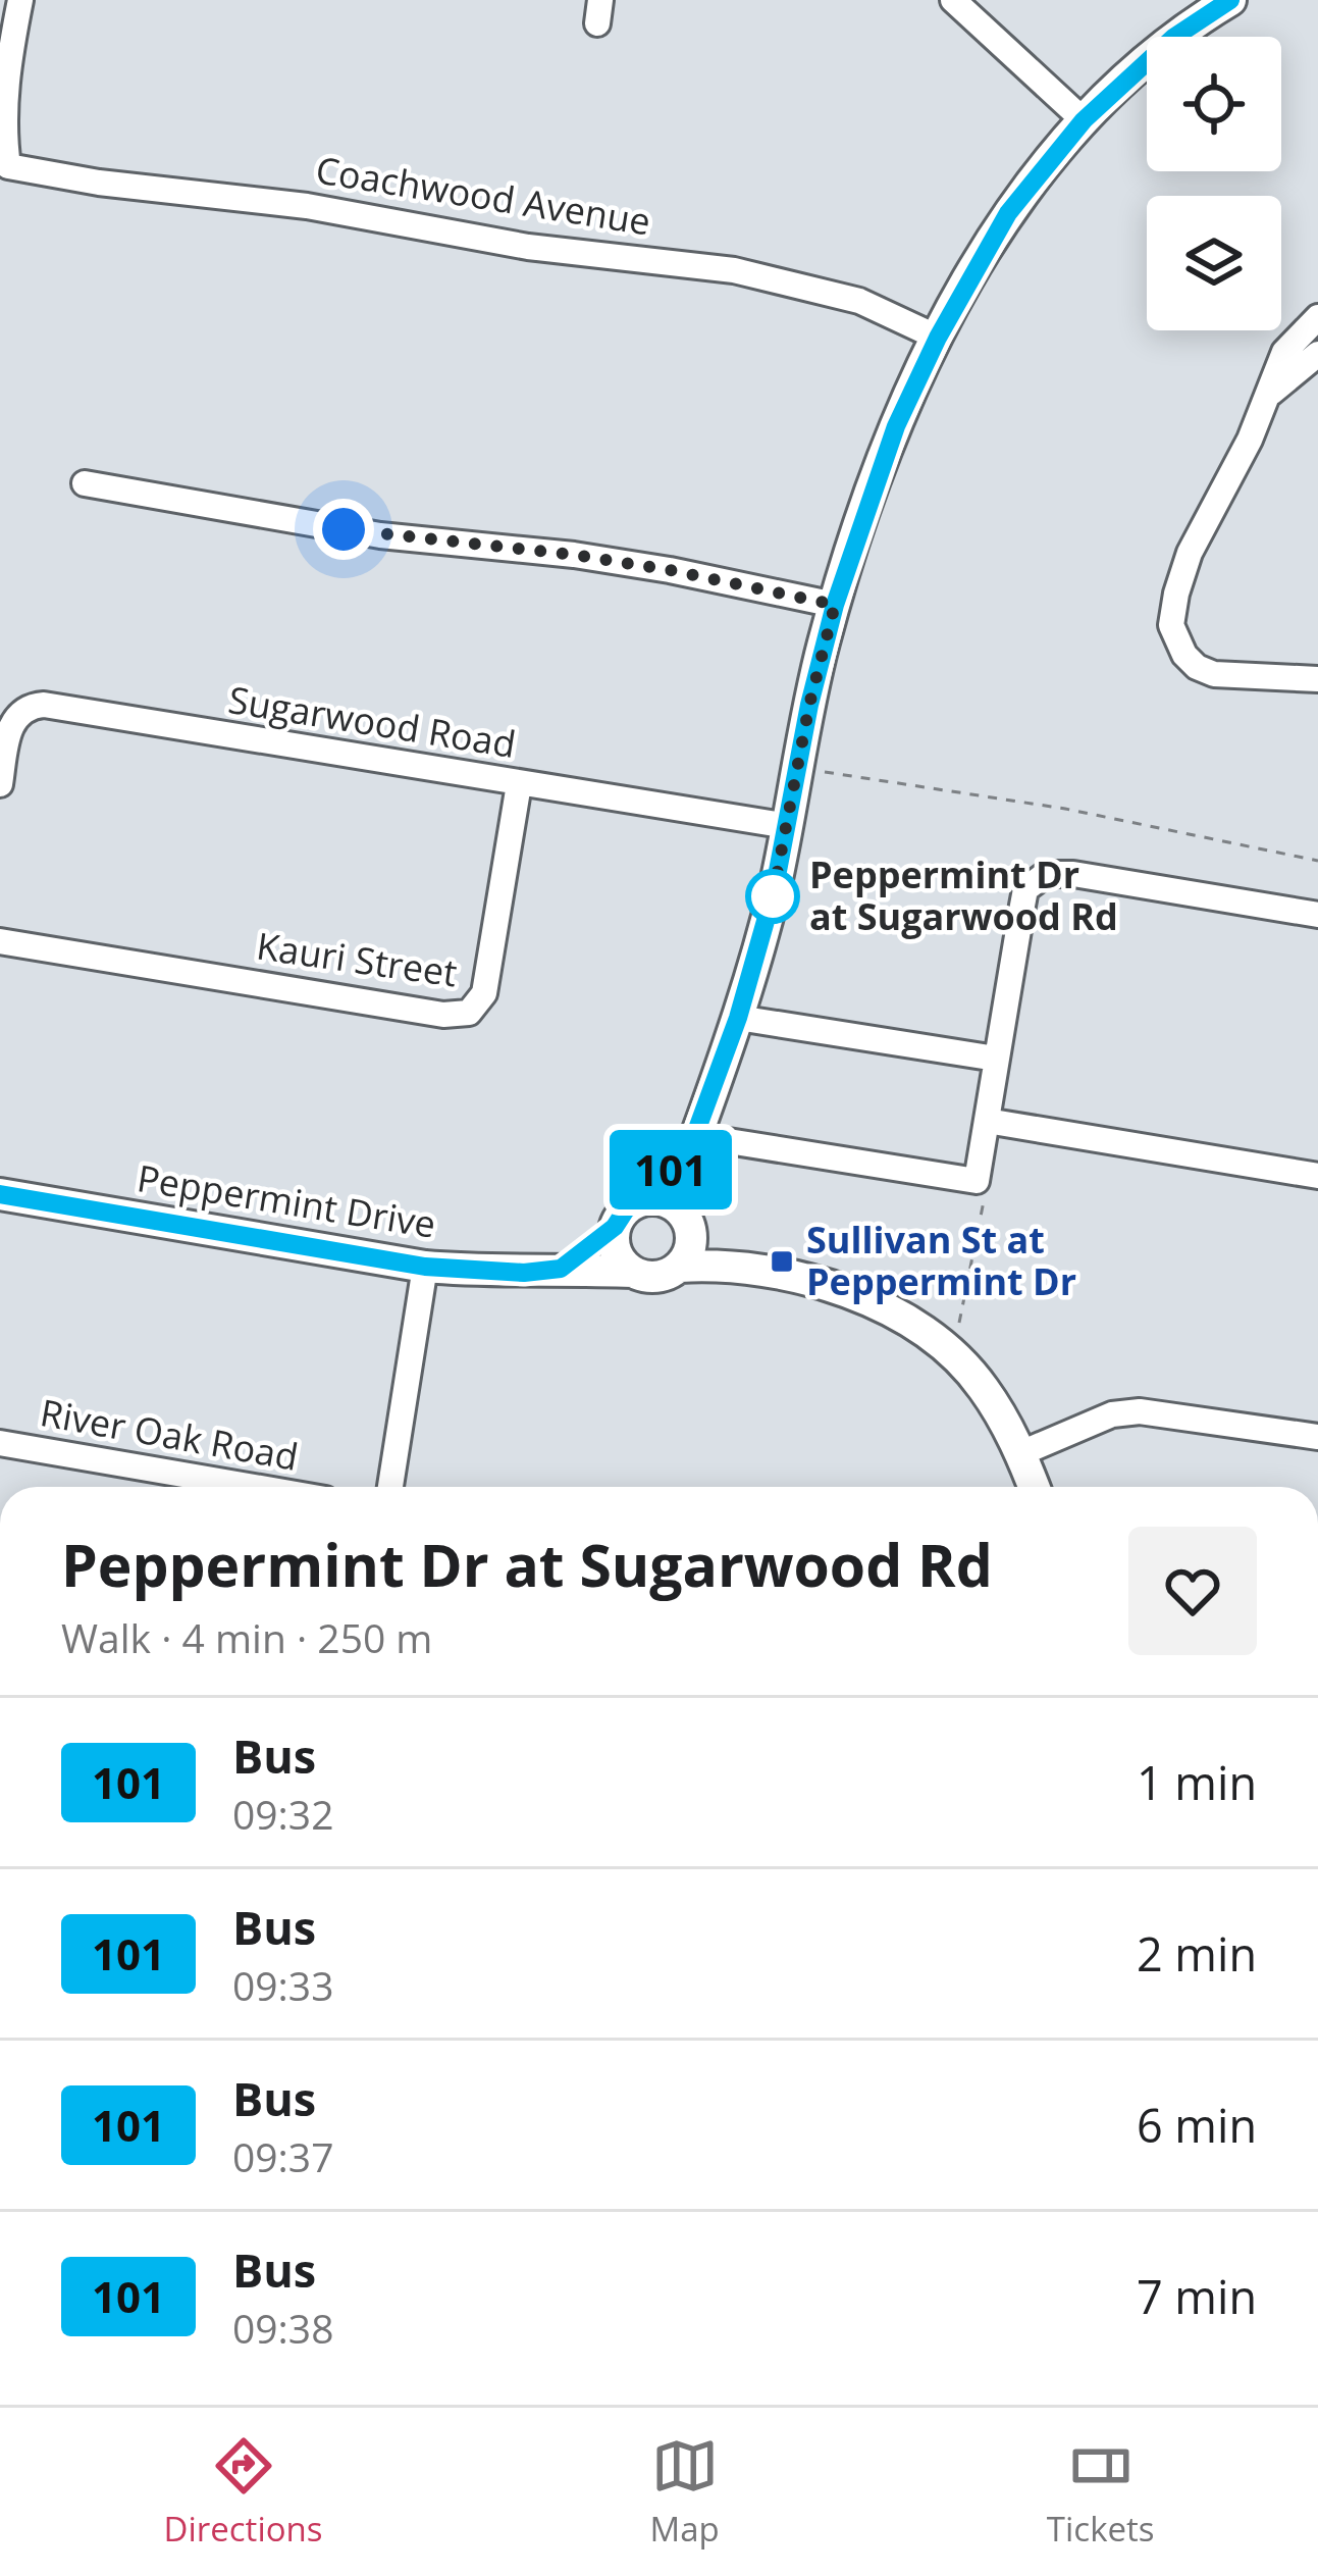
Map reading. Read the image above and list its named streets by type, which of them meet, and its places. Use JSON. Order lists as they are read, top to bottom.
{
  "streets": {
    "street": [
      "Coachwood Avenue",
      "Sugarwood Road",
      "Kauri Street",
      "Peppermint Drive",
      "River Oak Road"
    ]
  },
  "crossings": [
    ["Sugarwood Road", "Kauri Street"]
  ],
  "places": {
    "other": ["Peppermint Dr at Sugarwood Rd"],
    "transit": ["Sullivan St at Peppermint Dr"]
  },
  "lines": ["bus line 101"],
  "page": {
    "on_map": "101",
    "heading": ["Peppermint Dr at Sugarwood Rd", "Walk · 4 min · 250 m"],
    "list": [
      {
        "mark": "101",
        "name": "Bus",
        "note": "09:32",
        "value": "1 min"
      },
      {
        "mark": "101",
        "name": "Bus",
        "note": "09:33",
        "value": "2 min"
      },
      {
        "mark": "101",
        "name": "Bus",
        "note": "09:37",
        "value": "6 min"
      },
      {
        "mark": "101",
        "name": "Bus",
        "note": "09:38",
        "value": "7 min"
      }
    ],
    "tabs": ["Directions", "Map", "Tickets"]
  }
}
